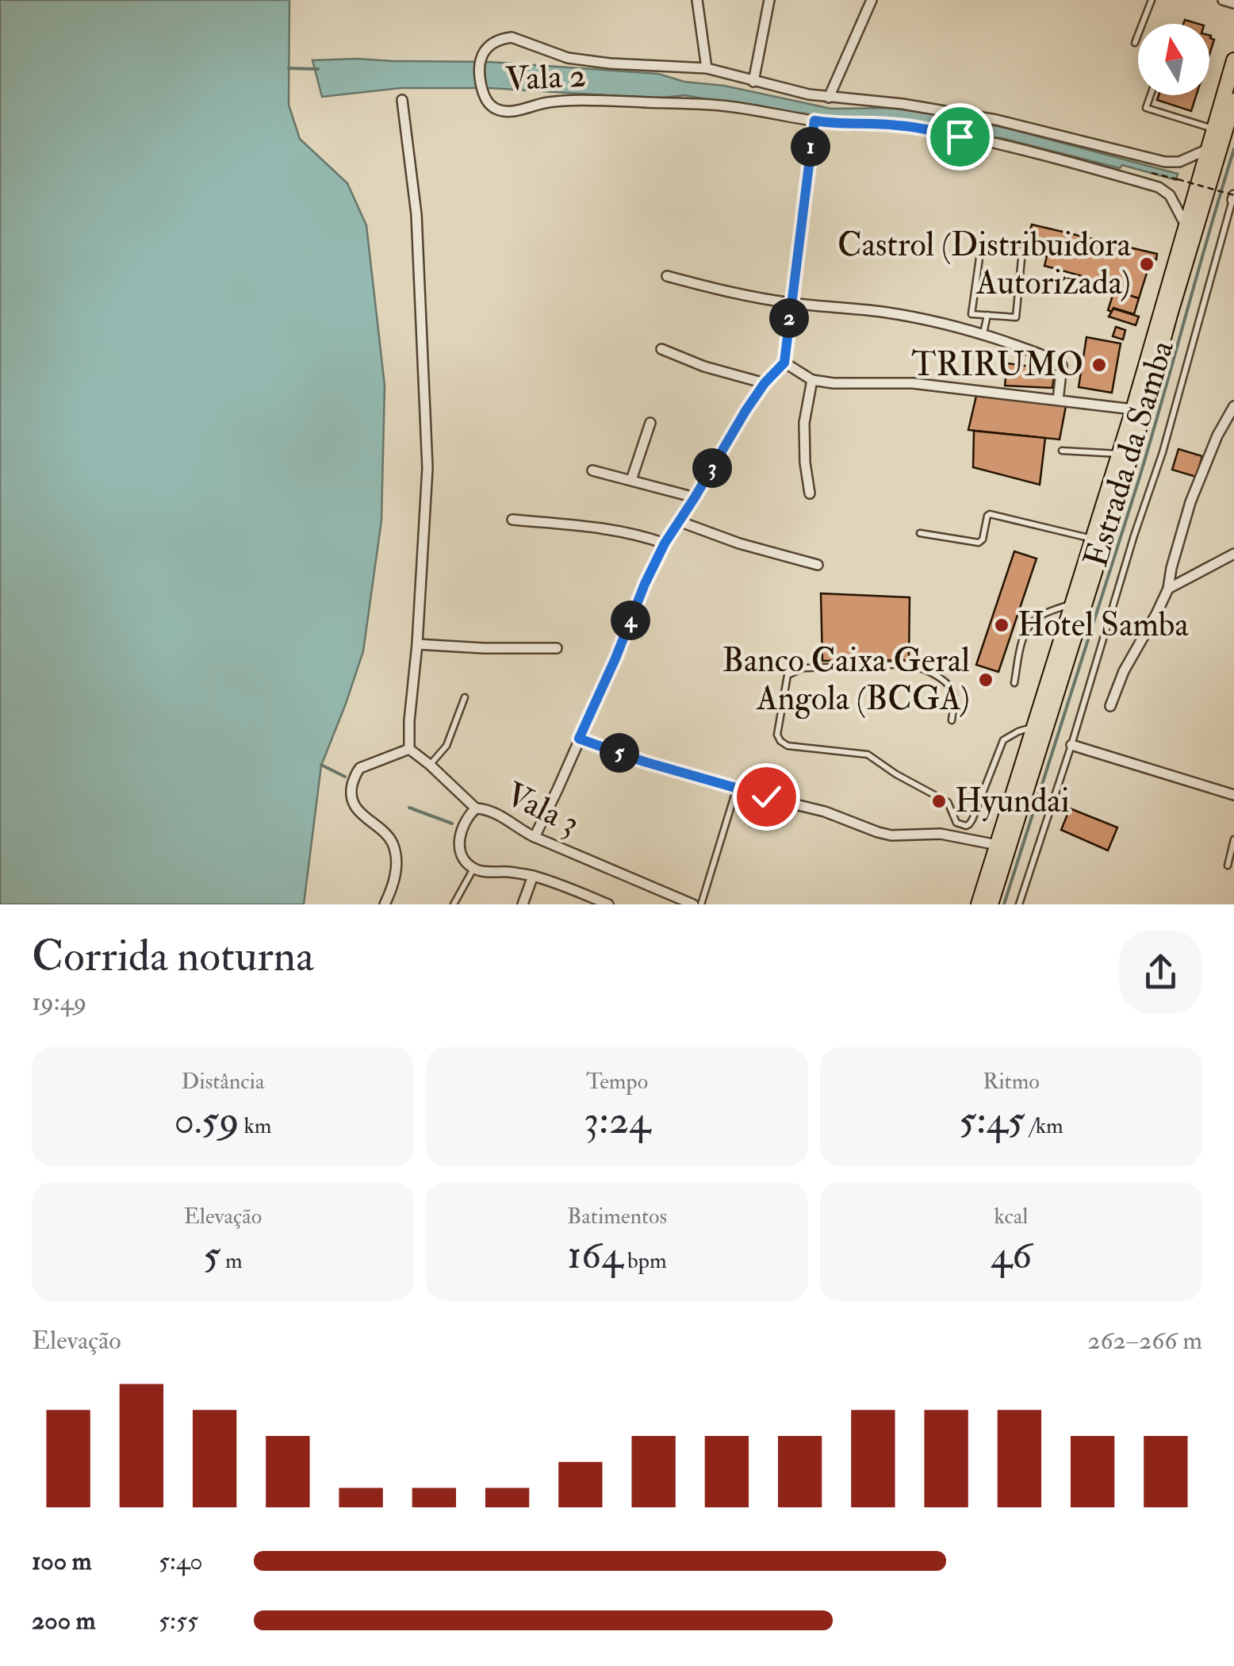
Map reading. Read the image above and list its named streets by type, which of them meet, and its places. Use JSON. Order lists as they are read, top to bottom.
{
  "streets": {
    "main road": ["Estrada da Samba"],
    "street": ["Vala 2", "Vala 3"]
  },
  "crossings": [
    ["Vala 2", "Estrada da Samba"]
  ],
  "places": [
    "Castrol (Distribuidora Autorizada)",
    "TRIRUMO",
    "Hotel Samba",
    "Banco Caixa Geral Angola (BCGA)",
    "Hyundai"
  ],
  "north": "top",
  "page": {
    "pins": [
      "1",
      "2",
      "3",
      "4",
      "5"
    ],
    "heading": ["Corrida noturna", "19:49"],
    "stats": [
      ["Distância", "0.59 km"],
      ["Tempo", "3:24"],
      ["Ritmo", "5:45 /km"],
      ["Elevação", "5 m"],
      ["Batimentos", "164 bpm"],
      ["kcal", "46"]
    ],
    "chart": ["Elevação", "262–266 m"],
    "list": [
      {
        "name": "100 m",
        "note": "5:40"
      },
      {
        "name": "200 m",
        "note": "5:55"
      }
    ]
  }
}
